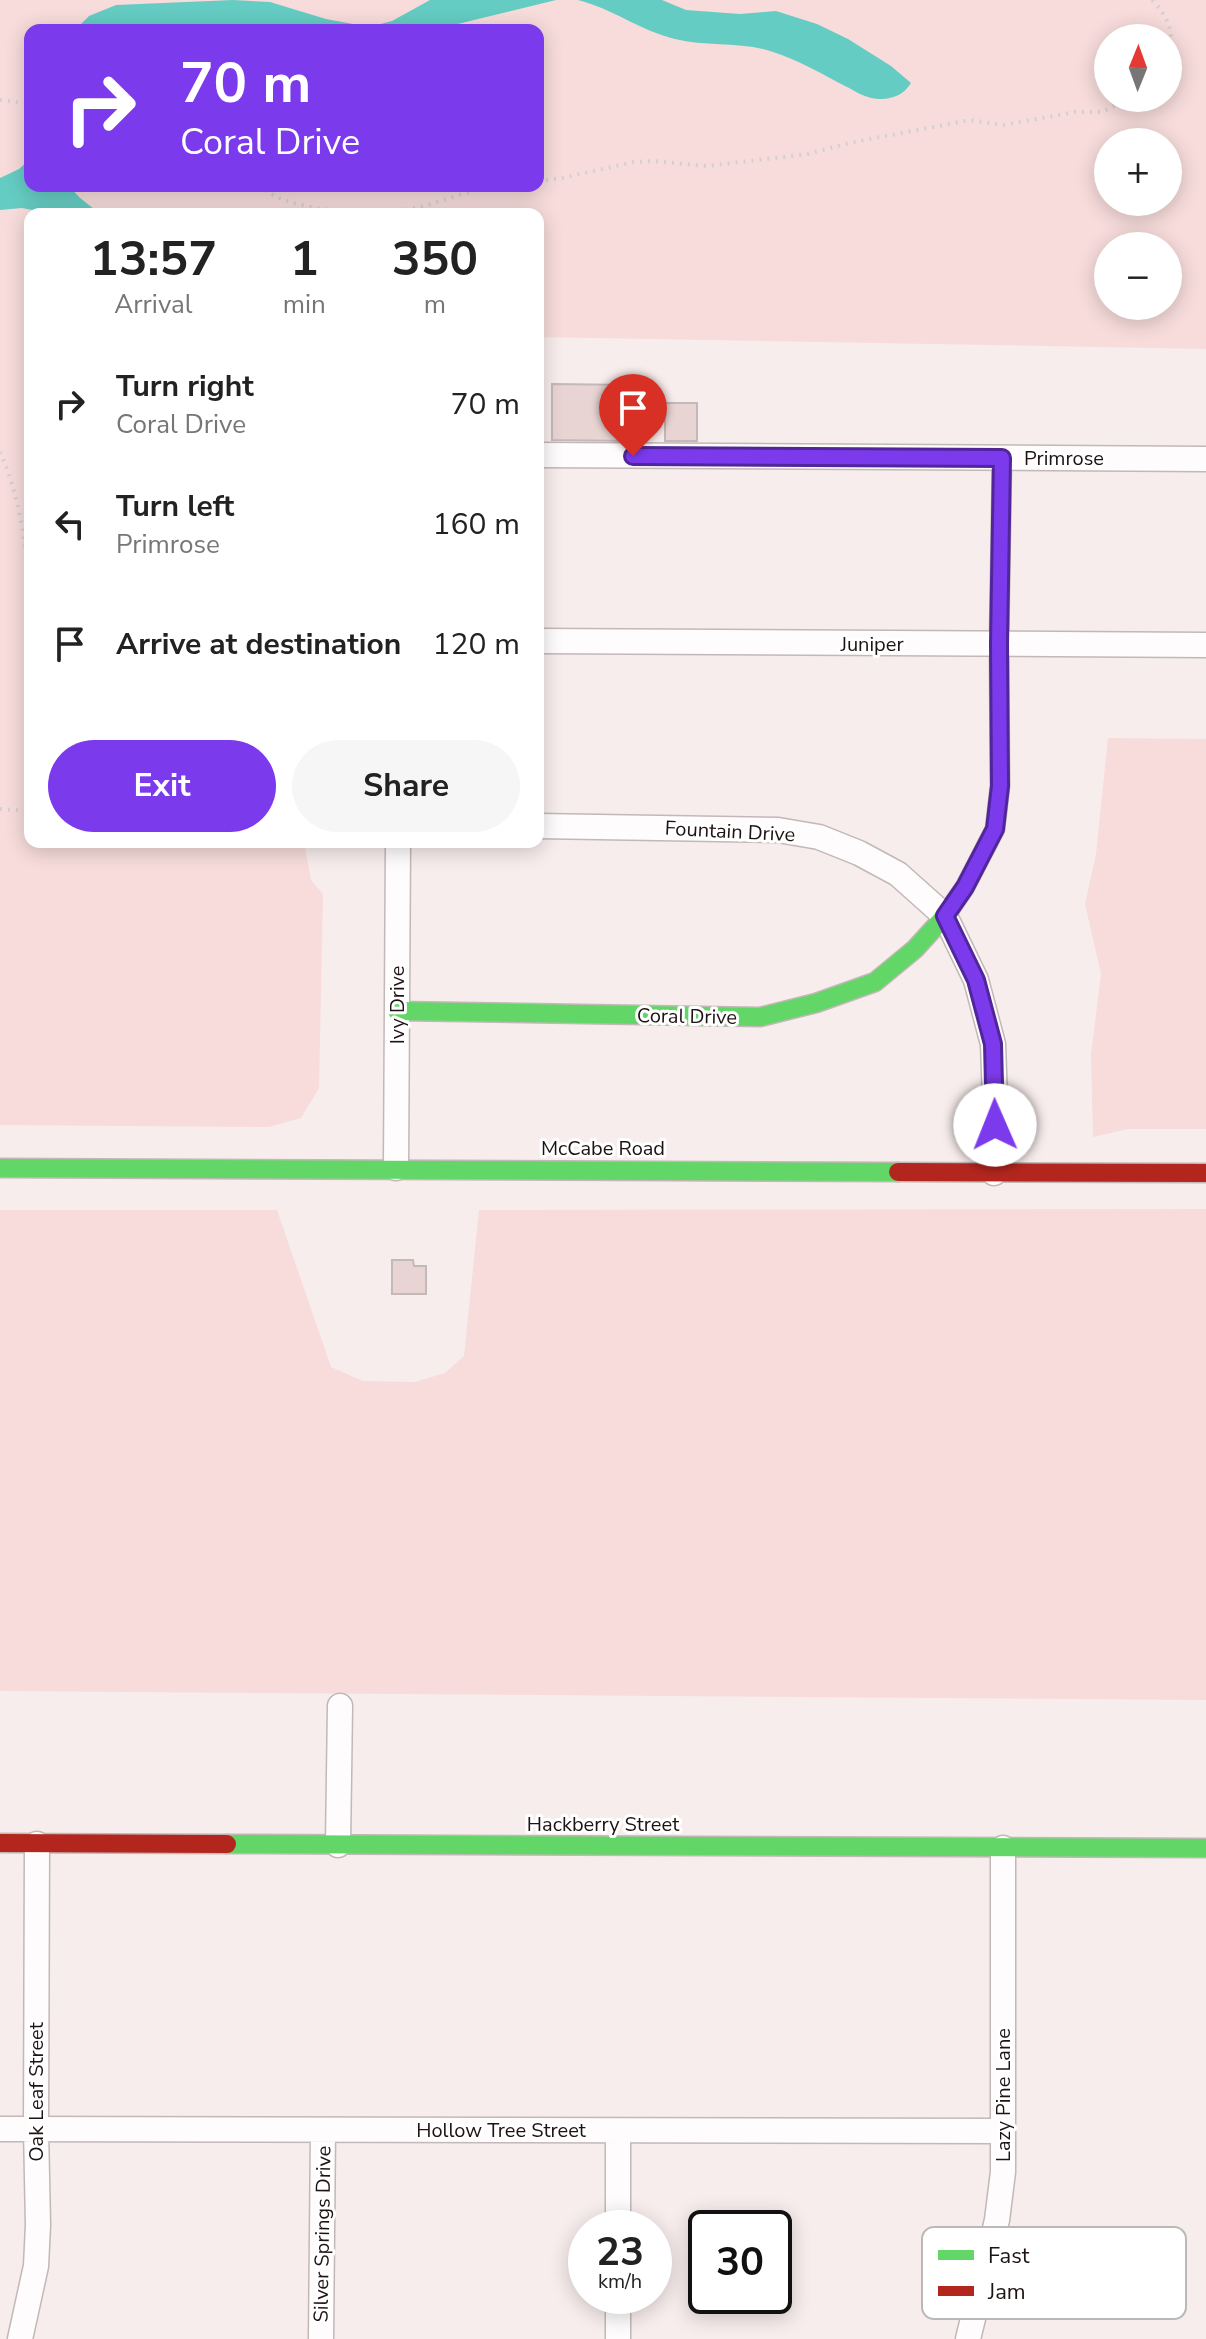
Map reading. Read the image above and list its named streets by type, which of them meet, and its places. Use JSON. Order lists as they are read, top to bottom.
{
  "streets": {
    "street": [
      "Primrose",
      "Juniper",
      "Fountain Drive",
      "Ivy Drive",
      "Coral Drive",
      "McCabe Road",
      "Hackberry Street",
      "Oak Leaf Street",
      "Lazy Pine Lane",
      "Hollow Tree Street",
      "Silver Springs Drive"
    ]
  },
  "crossings": [
    ["Primrose", "Coral Drive"],
    ["Juniper", "Coral Drive"],
    ["Fountain Drive", "Coral Drive"],
    ["Ivy Drive", "Coral Drive"],
    ["Ivy Drive", "McCabe Road"],
    ["Hackberry Street", "Oak Leaf Street"],
    ["Hackberry Street", "Lazy Pine Lane"],
    ["Oak Leaf Street", "Hollow Tree Street"],
    ["Lazy Pine Lane", "Hollow Tree Street"],
    ["Hollow Tree Street", "Silver Springs Drive"]
  ],
  "legend": ["Fast", "Jam"],
  "north": "top",
  "page": {
    "map_buttons": ["+", "−"],
    "turn": ["70 m", "Coral Drive"],
    "eta": [
      "13:57",
      "Arrival",
      "1",
      "min",
      "350",
      "m"
    ],
    "list": [
      {
        "name": "Turn right",
        "note": "Coral Drive",
        "value": "70 m"
      },
      {
        "name": "Turn left",
        "note": "Primrose",
        "value": "160 m"
      },
      {
        "name": "Arrive at destination",
        "value": "120 m"
      }
    ],
    "buttons": ["Exit", "Share"],
    "speed": "23 km/h",
    "limit": "30"
  }
}
